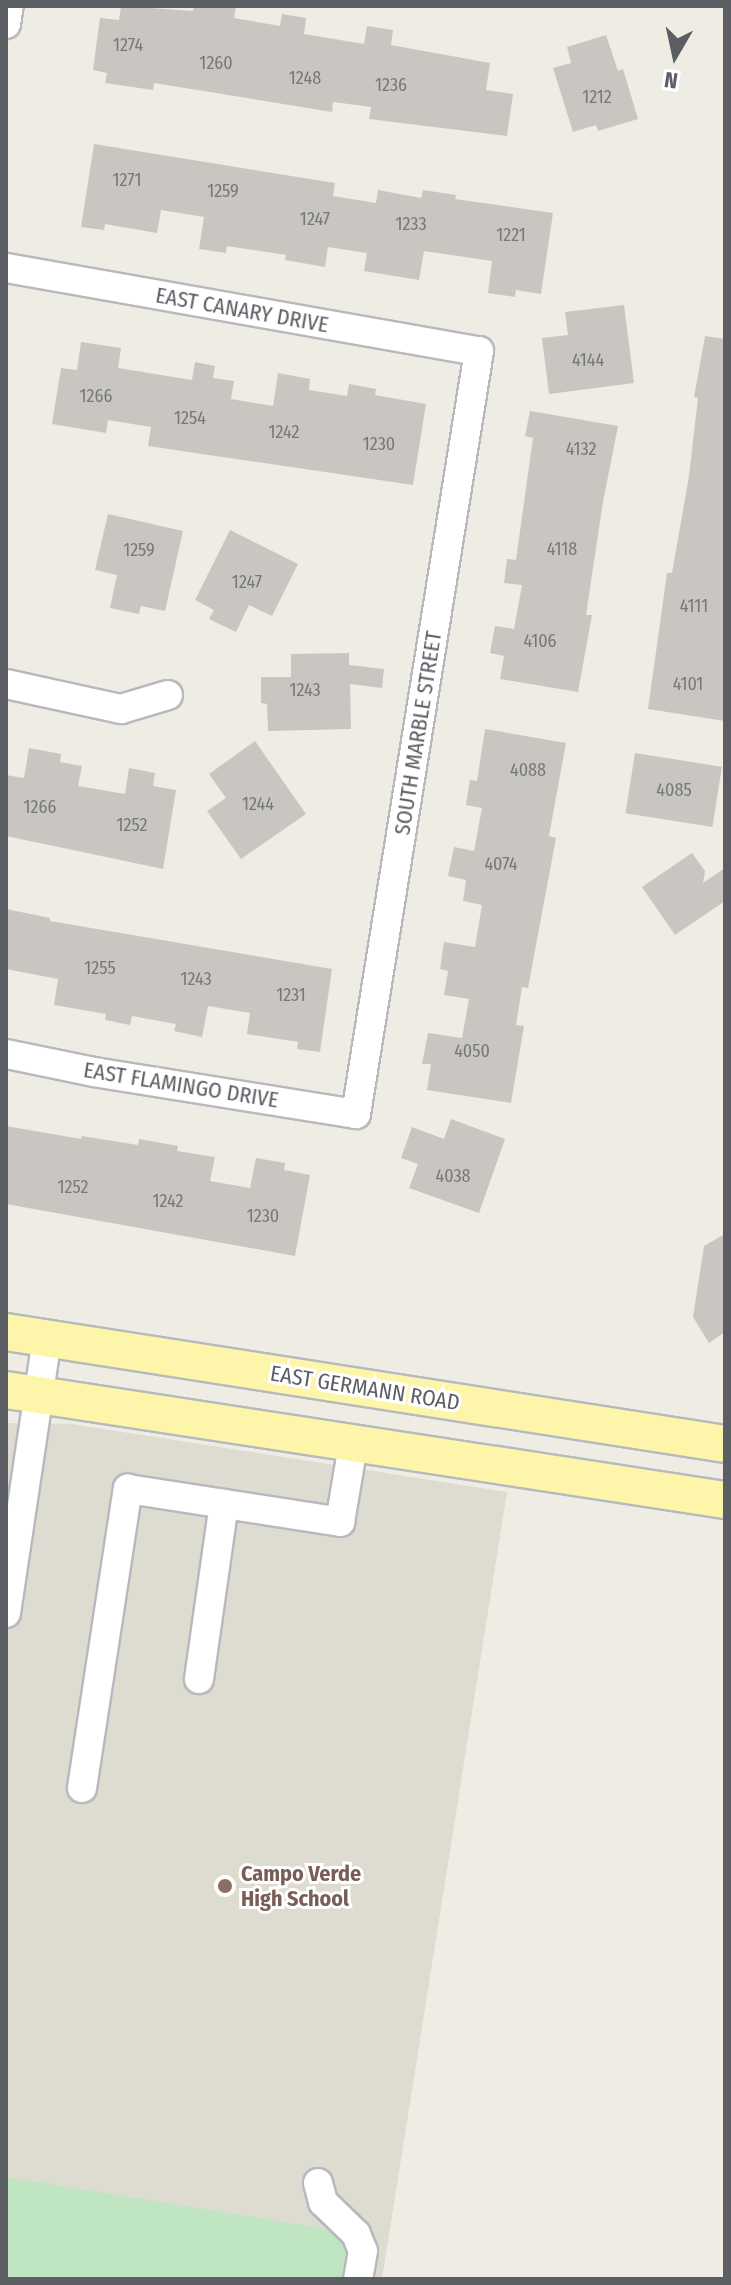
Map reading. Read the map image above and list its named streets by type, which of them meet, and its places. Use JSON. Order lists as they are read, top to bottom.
{
  "streets": {
    "main road": ["EAST GERMANN ROAD"],
    "street": ["EAST CANARY DRIVE", "SOUTH MARBLE STREET", "EAST FLAMINGO DRIVE"]
  },
  "crossings": [
    ["EAST CANARY DRIVE", "SOUTH MARBLE STREET"],
    ["SOUTH MARBLE STREET", "EAST FLAMINGO DRIVE"]
  ],
  "places": ["Campo Verde High School"],
  "house_numbers": [
    "1274",
    "1260",
    "1248",
    "1236",
    "1212",
    "1271",
    "1259",
    "1247",
    "1233",
    "1221",
    "4144",
    "1266",
    "1254",
    "1242",
    "1230",
    "4132",
    "4118",
    "1259",
    "1247",
    "4111",
    "4106",
    "4101",
    "1243",
    "4088",
    "4085",
    "1244",
    "1266",
    "1252",
    "4074",
    "1255",
    "1243",
    "1231",
    "4050",
    "4038",
    "1252",
    "1242",
    "1230"
  ],
  "north": "bottom"
}
